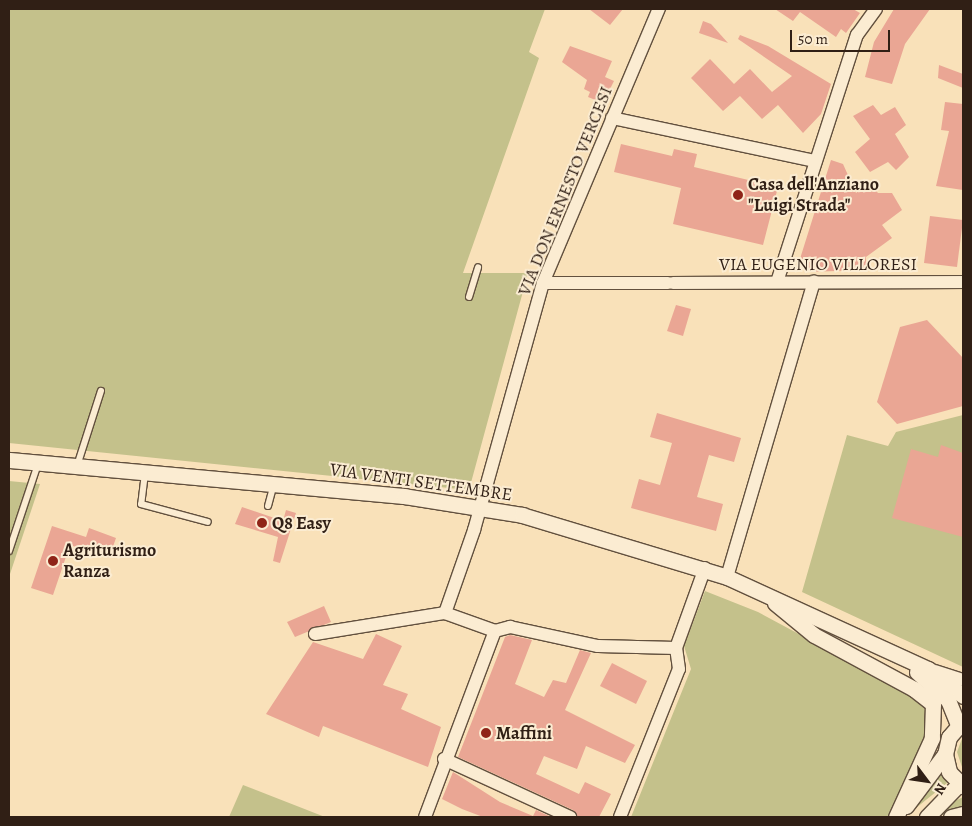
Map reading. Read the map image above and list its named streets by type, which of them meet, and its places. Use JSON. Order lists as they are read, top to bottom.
{
  "streets": {
    "street": ["VIA DON ERNESTO VERCESI", "VIA EUGENIO VILLORESI", "VIA VENTI SETTEMBRE"]
  },
  "crossings": [
    ["VIA DON ERNESTO VERCESI", "VIA EUGENIO VILLORESI"],
    ["VIA DON ERNESTO VERCESI", "VIA VENTI SETTEMBRE"]
  ],
  "places": [
    "Casa dell'Anziano \"Luigi Strada\"",
    "Q8 Easy",
    "Agriturismo Ranza",
    "Maffini"
  ],
  "scale_bar": "50 m",
  "north": "bottom right"
}
